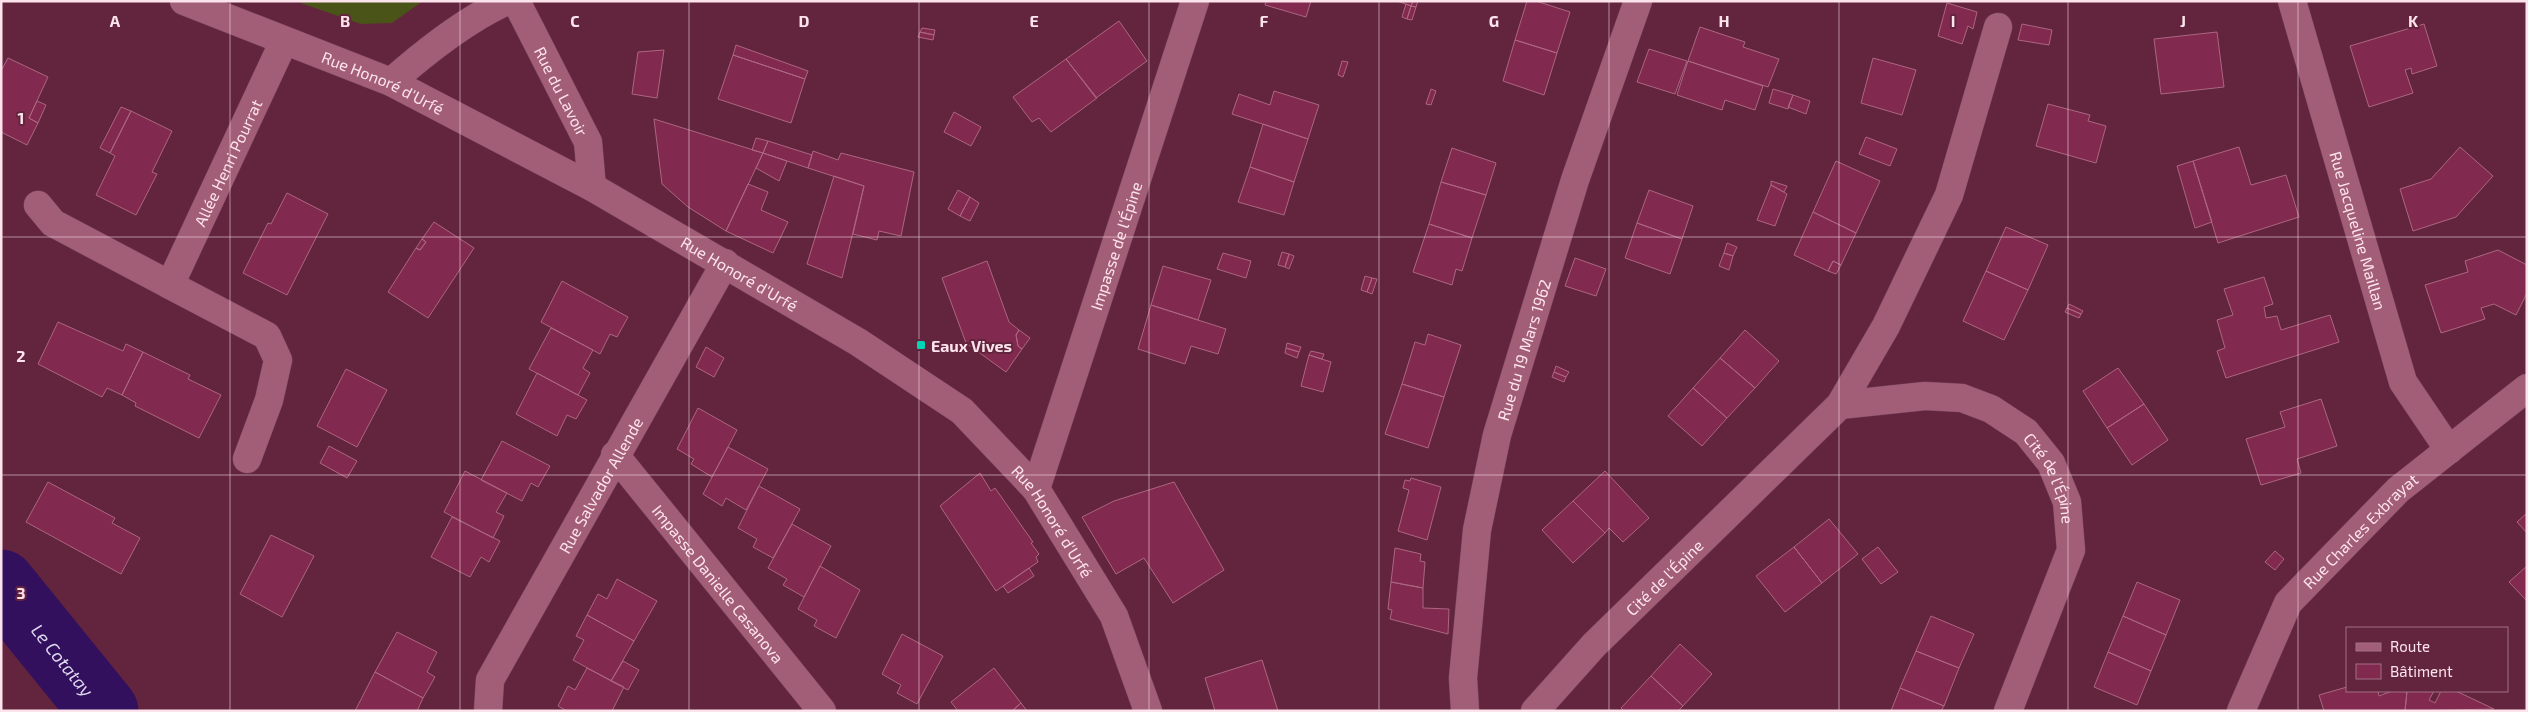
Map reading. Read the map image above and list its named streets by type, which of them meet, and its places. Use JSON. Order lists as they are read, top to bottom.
{
  "streets": {
    "street": [
      "Rue Honoré d'Urfé",
      "Rue du Lavoir",
      "Allée Henri Pourrat",
      "Rue Jacqueline Maillan",
      "Impasse de l'Épine",
      "Rue du 19 Mars 1962",
      "Cité de l'Épine",
      "Rue Salvador Allende",
      "Rue Charles Exbrayat",
      "Impasse Danielle Casanova"
    ]
  },
  "crossings": [
    ["Rue Honoré d'Urfé", "Rue du Lavoir"],
    ["Rue Honoré d'Urfé", "Allée Henri Pourrat"],
    ["Rue Honoré d'Urfé", "Impasse de l'Épine"],
    ["Rue Honoré d'Urfé", "Rue Salvador Allende"],
    ["Rue Jacqueline Maillan", "Rue Charles Exbrayat"],
    ["Rue Salvador Allende", "Impasse Danielle Casanova"]
  ],
  "water": ["Le Cotatay"],
  "places": {
    "transit": ["Eaux Vives"]
  },
  "legend": ["Route", "Bâtiment"],
  "grid": {
    "columns": [
      "A",
      "B",
      "C",
      "D",
      "E",
      "F",
      "G",
      "H",
      "I",
      "J",
      "K"
    ],
    "rows": ["1", "2", "3"]
  }
}
